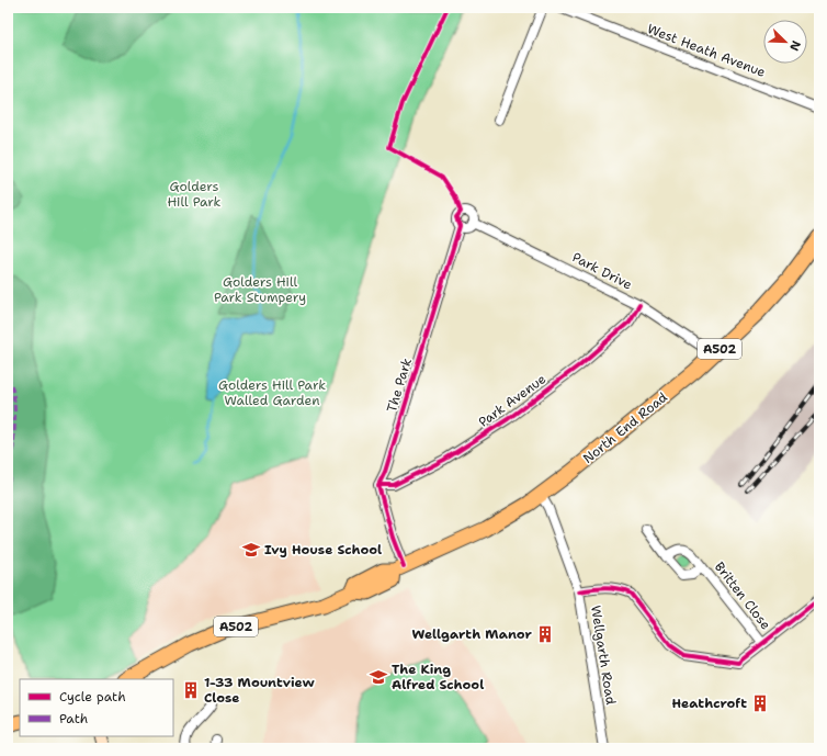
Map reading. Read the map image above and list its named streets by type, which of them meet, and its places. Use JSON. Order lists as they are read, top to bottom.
{
  "streets": {
    "main road": ["A502", "North End Road"],
    "street": [
      "West Heath Avenue",
      "Park Drive",
      "The Park",
      "Park Avenue",
      "Britten Close",
      "Wellgarth Road"
    ]
  },
  "crossings": [
    ["Park Drive", "The Park"],
    ["Park Drive", "Park Avenue"],
    ["Park Drive", "North End Road"],
    ["The Park", "Park Avenue"],
    ["North End Road", "Wellgarth Road"]
  ],
  "parks": ["Golders Hill Park", "Golders Hill Park Stumpery", "Golders Hill Park Walled Garden"],
  "places": {
    "school or university": ["Ivy House School", "The King Alfred School"],
    "building": ["Wellgarth Manor", "1-33 Mountview Close", "Heathcroft"]
  },
  "legend": ["Cycle path", "Path"],
  "north": "bottom right"
}
